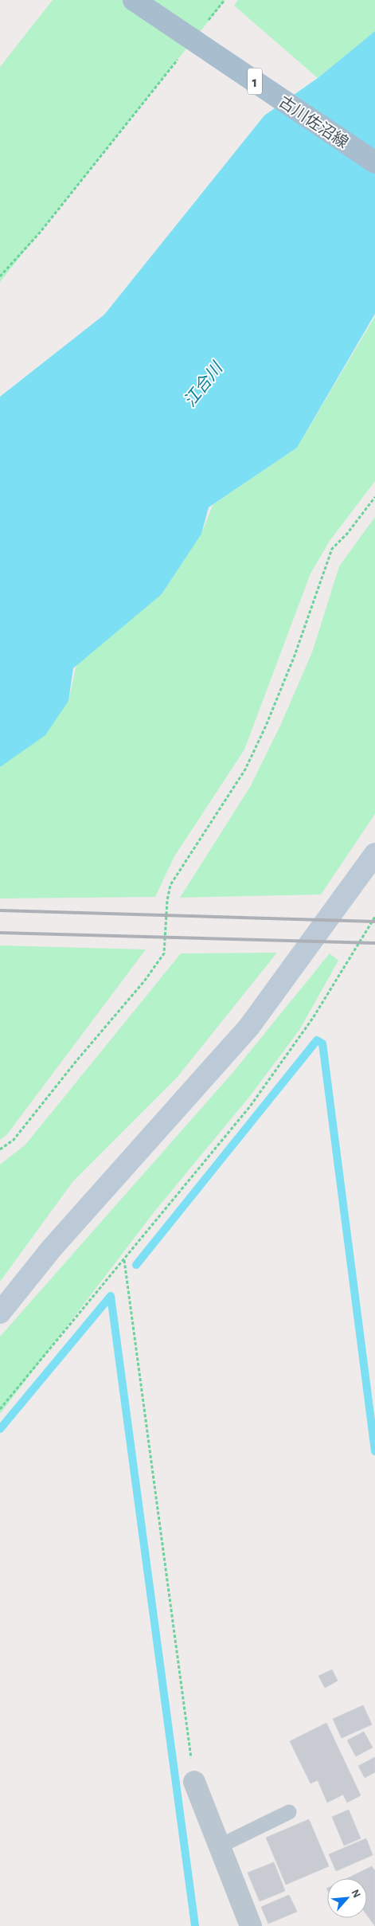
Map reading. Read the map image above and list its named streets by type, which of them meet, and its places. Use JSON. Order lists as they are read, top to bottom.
{
  "streets": {
    "main road": ["1", "古川佐沼線"]
  },
  "water": ["江合川"],
  "north": "top right"
}
